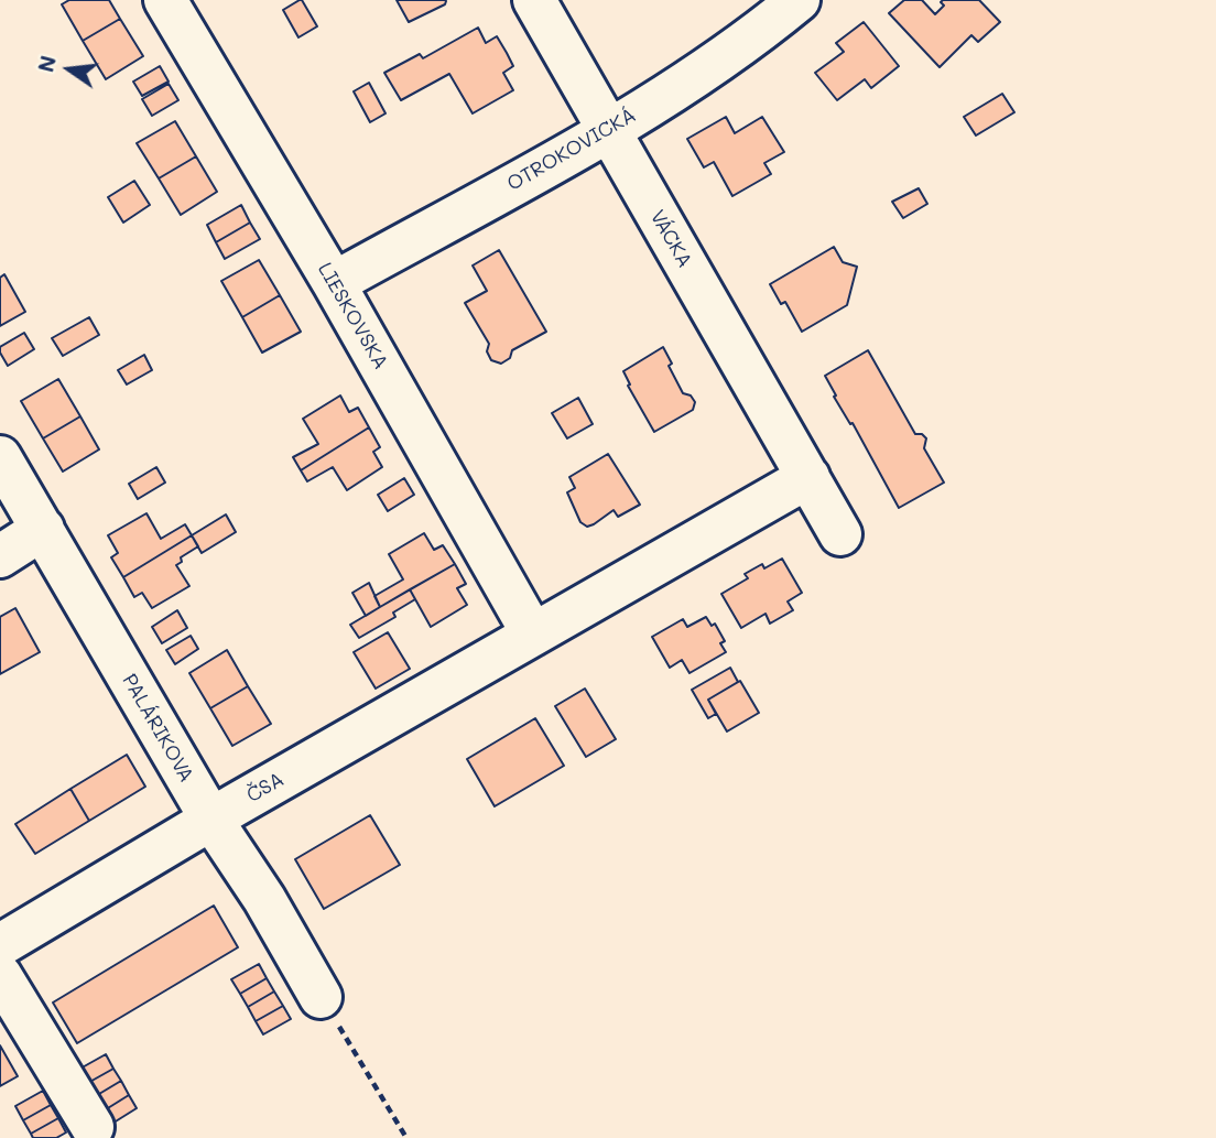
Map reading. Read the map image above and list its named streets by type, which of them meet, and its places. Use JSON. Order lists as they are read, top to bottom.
{
  "streets": {
    "street": [
      "OTROKOVICKÁ",
      "VÁCKA",
      "LIESKOVSKA",
      "PALÁRIKOVA",
      "ČSA"
    ]
  },
  "crossings": [
    ["OTROKOVICKÁ", "VÁCKA"],
    ["OTROKOVICKÁ", "LIESKOVSKA"],
    ["LIESKOVSKA", "ČSA"],
    ["PALÁRIKOVA", "ČSA"]
  ],
  "north": "left"
}
